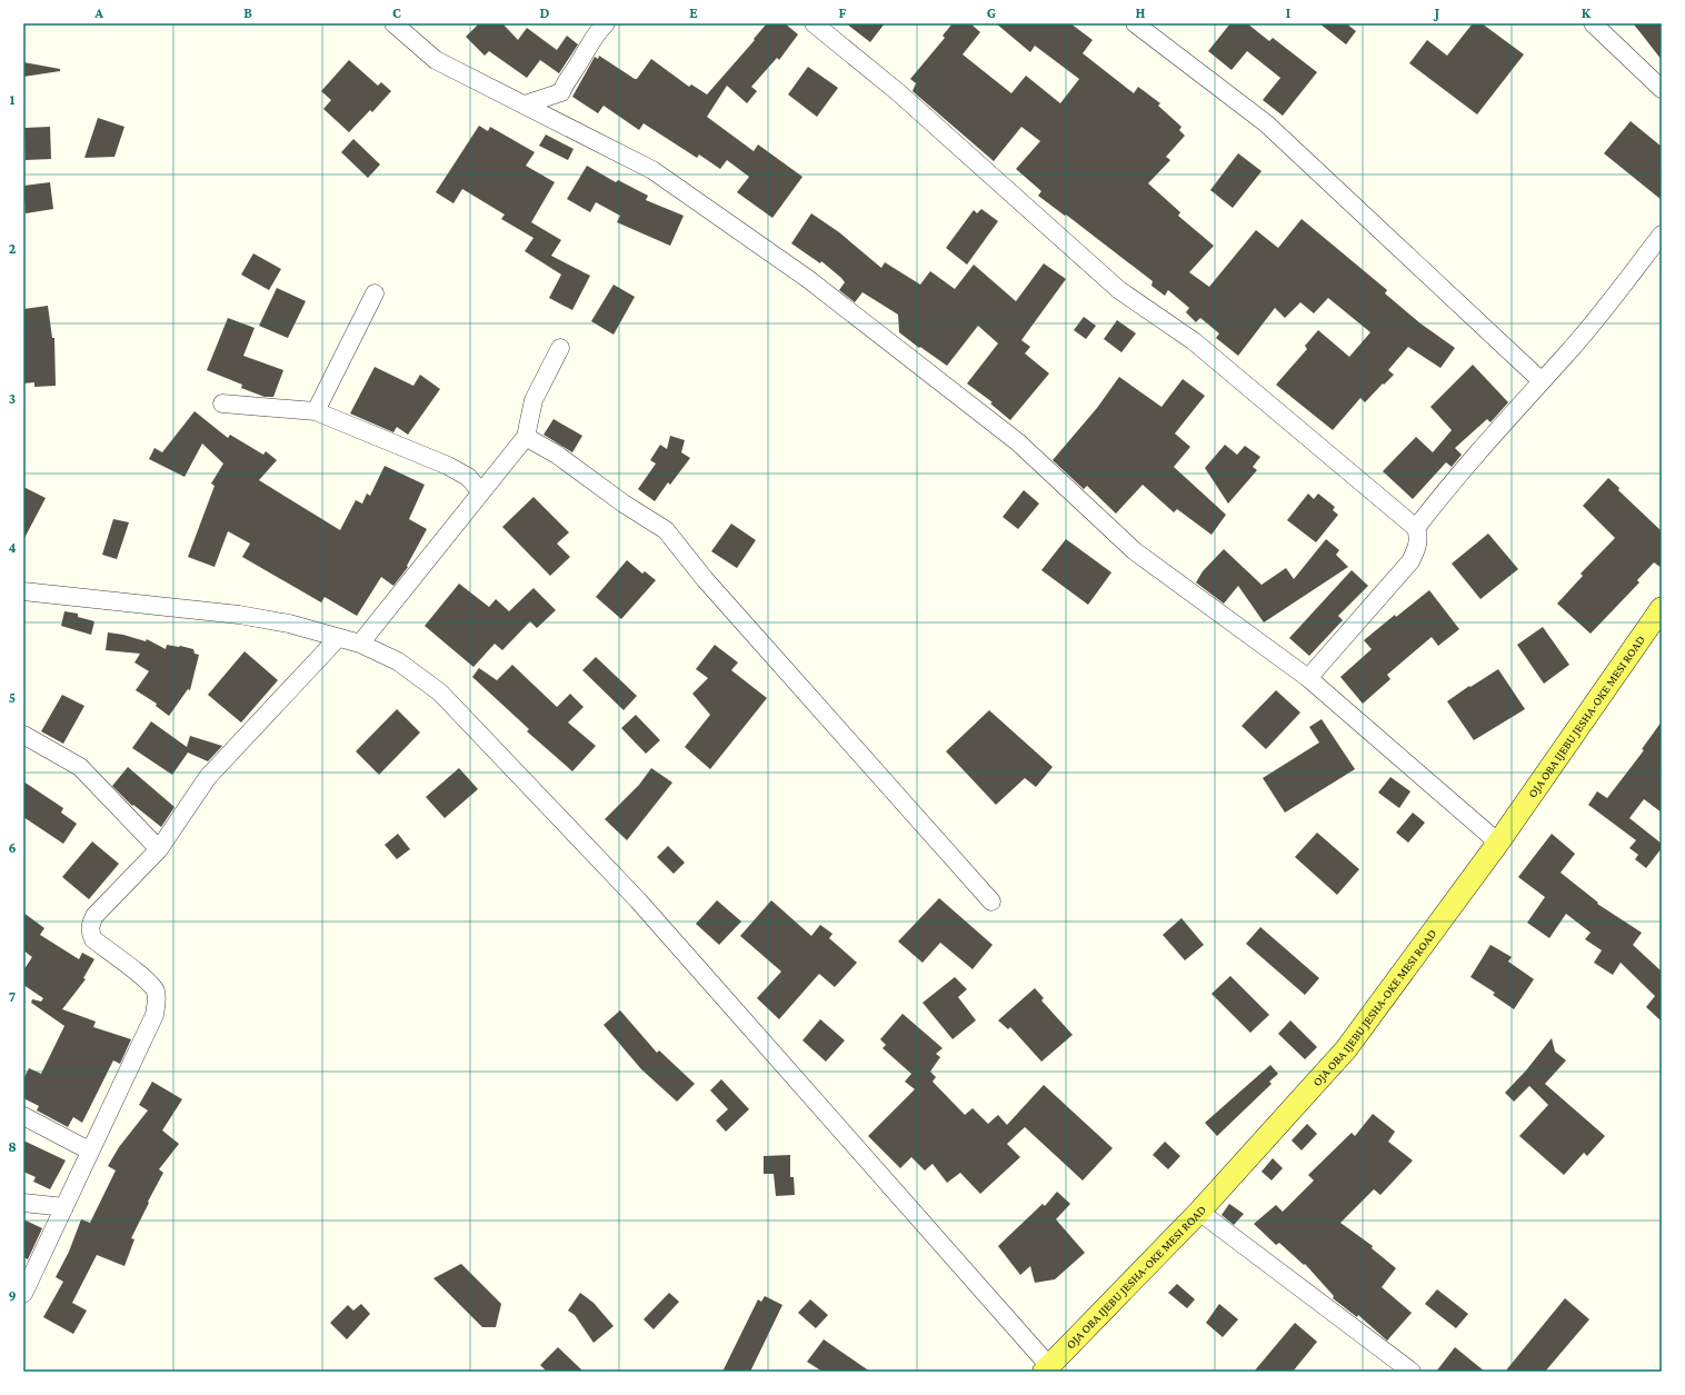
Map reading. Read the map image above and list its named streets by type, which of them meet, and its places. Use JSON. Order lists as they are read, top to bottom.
{
  "streets": {
    "main road": ["OJA OBA IJEBU JESHA-OKE MESI ROAD"]
  },
  "grid": {
    "columns": [
      "A",
      "B",
      "C",
      "D",
      "E",
      "F",
      "G",
      "H",
      "I",
      "J",
      "K"
    ],
    "rows": [
      "1",
      "2",
      "3",
      "4",
      "5",
      "6",
      "7",
      "8",
      "9"
    ]
  }
}
